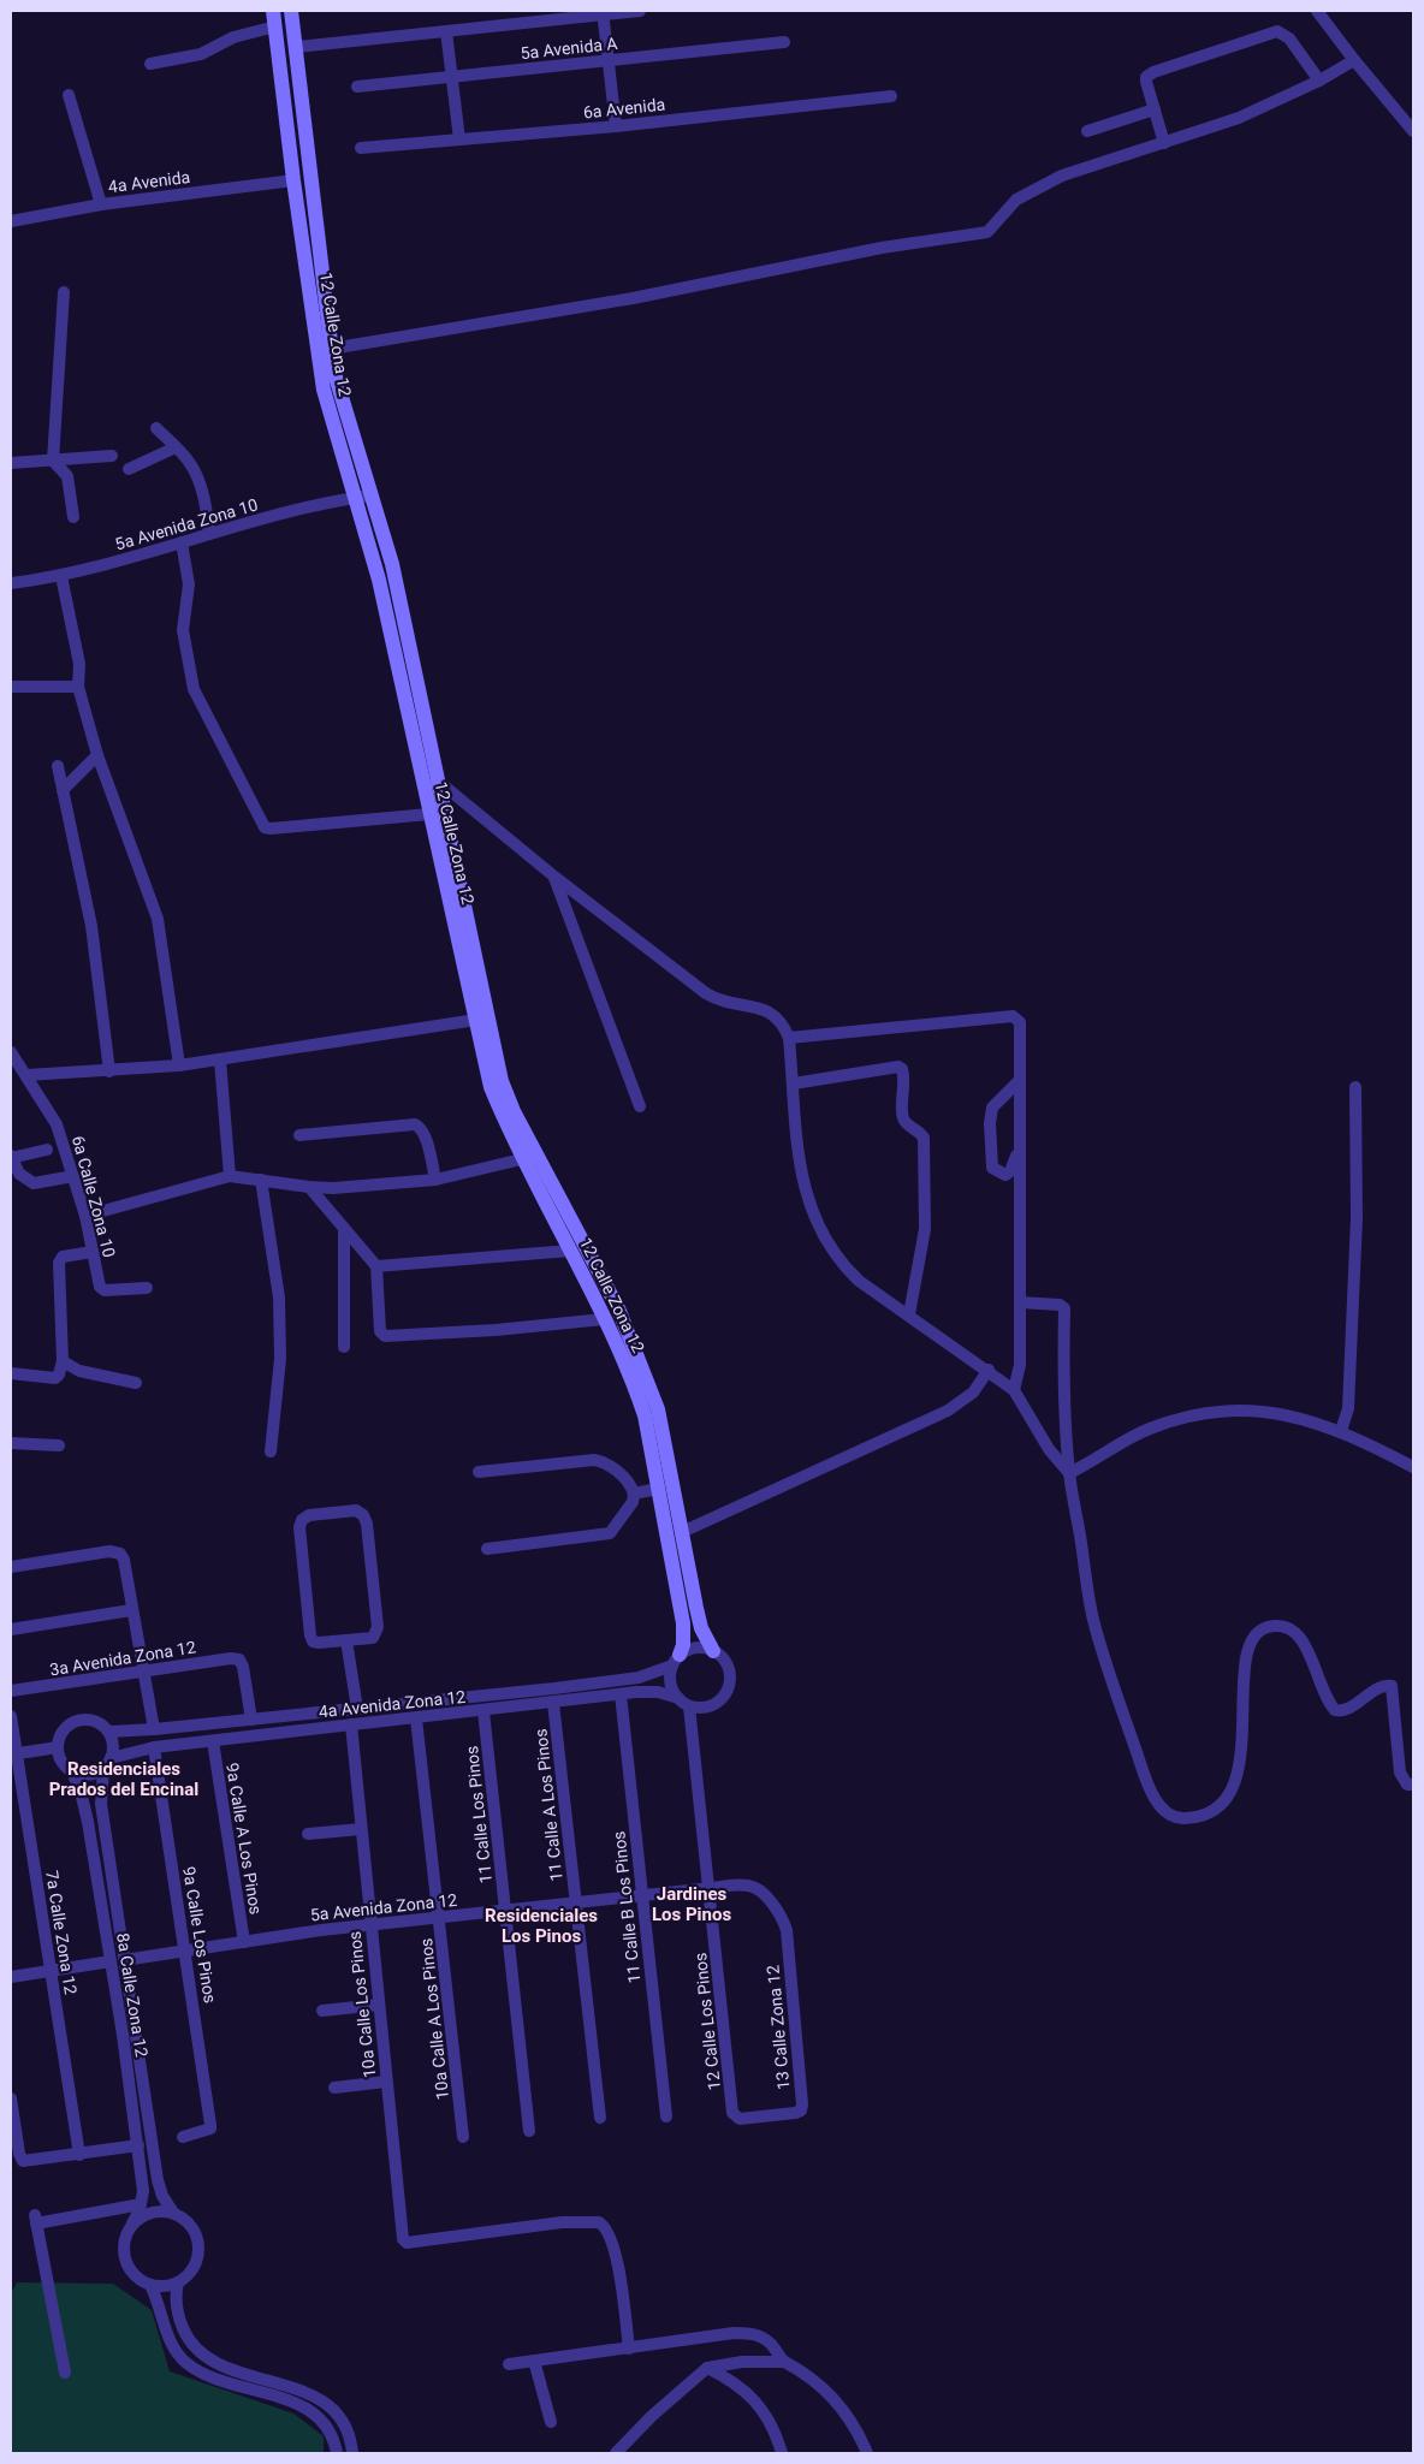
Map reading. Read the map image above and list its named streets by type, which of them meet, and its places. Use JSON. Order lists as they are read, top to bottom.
{
  "streets": {
    "street": [
      "5a Avenida A",
      "6a Avenida",
      "4a Avenida",
      "12 Calle Zona 12",
      "5a Avenida Zona 10",
      "6a Calle Zona 10",
      "3a Avenida Zona 12",
      "4a Avenida Zona 12",
      "11 Calle A Los Pinos",
      "11 Calle Los Pinos",
      "9a Calle A Los Pinos",
      "5a Avenida Zona 12",
      "11 Calle B Los Pinos",
      "7a Calle Zona 12",
      "9a Calle Los Pinos",
      "8a Calle Zona 12",
      "10a Calle Los Pinos",
      "10a Calle A Los Pinos",
      "12 Calle Los Pinos",
      "13 Calle Zona 12"
    ]
  },
  "crossings": [
    ["4a Avenida", "12 Calle Zona 12"],
    ["12 Calle Zona 12", "5a Avenida Zona 10"],
    ["12 Calle Zona 12", "4a Avenida Zona 12"],
    ["12 Calle Zona 12", "12 Calle Los Pinos"],
    ["3a Avenida Zona 12", "4a Avenida Zona 12"],
    ["4a Avenida Zona 12", "11 Calle A Los Pinos"],
    ["4a Avenida Zona 12", "11 Calle Los Pinos"],
    ["4a Avenida Zona 12", "9a Calle A Los Pinos"],
    ["4a Avenida Zona 12", "11 Calle B Los Pinos"],
    ["4a Avenida Zona 12", "9a Calle Los Pinos"],
    ["4a Avenida Zona 12", "8a Calle Zona 12"],
    ["4a Avenida Zona 12", "10a Calle Los Pinos"],
    ["4a Avenida Zona 12", "10a Calle A Los Pinos"],
    ["4a Avenida Zona 12", "12 Calle Los Pinos"],
    ["11 Calle A Los Pinos", "5a Avenida Zona 12"],
    ["11 Calle Los Pinos", "5a Avenida Zona 12"],
    ["9a Calle A Los Pinos", "5a Avenida Zona 12"],
    ["5a Avenida Zona 12", "11 Calle B Los Pinos"],
    ["5a Avenida Zona 12", "9a Calle Los Pinos"],
    ["5a Avenida Zona 12", "8a Calle Zona 12"],
    ["5a Avenida Zona 12", "10a Calle Los Pinos"],
    ["5a Avenida Zona 12", "10a Calle A Los Pinos"],
    ["5a Avenida Zona 12", "12 Calle Los Pinos"],
    ["5a Avenida Zona 12", "13 Calle Zona 12"],
    ["12 Calle Los Pinos", "13 Calle Zona 12"]
  ],
  "districts": ["Residenciales Prados del Encinal", "Jardines Los Pinos", "Residenciales Los Pinos"]
}
